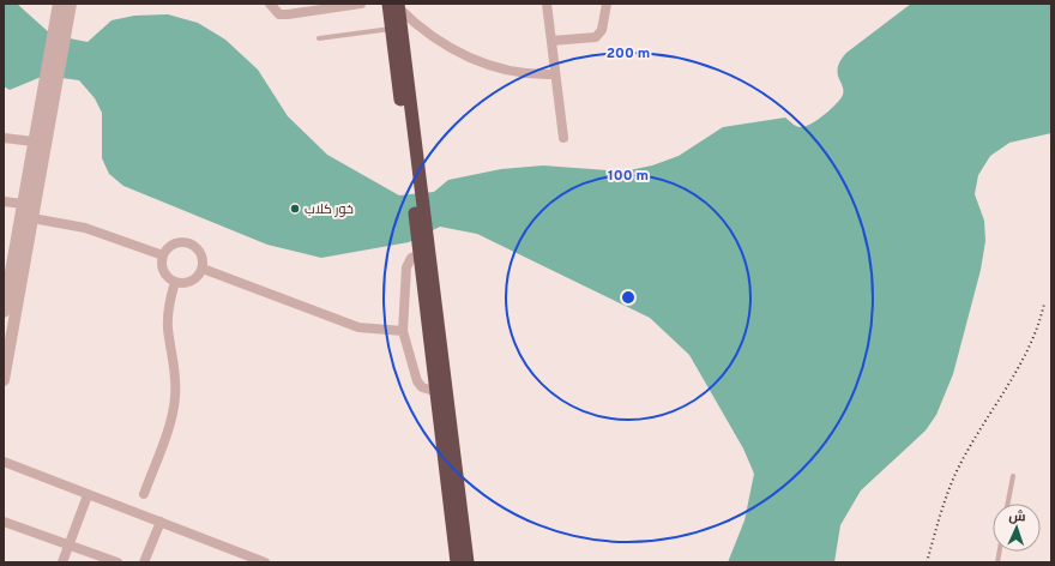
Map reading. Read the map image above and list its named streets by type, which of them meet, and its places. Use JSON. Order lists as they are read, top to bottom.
{
  "places": ["خور كلاب"],
  "north": "top",
  "rings": ["200 m", "100 m"]
}
